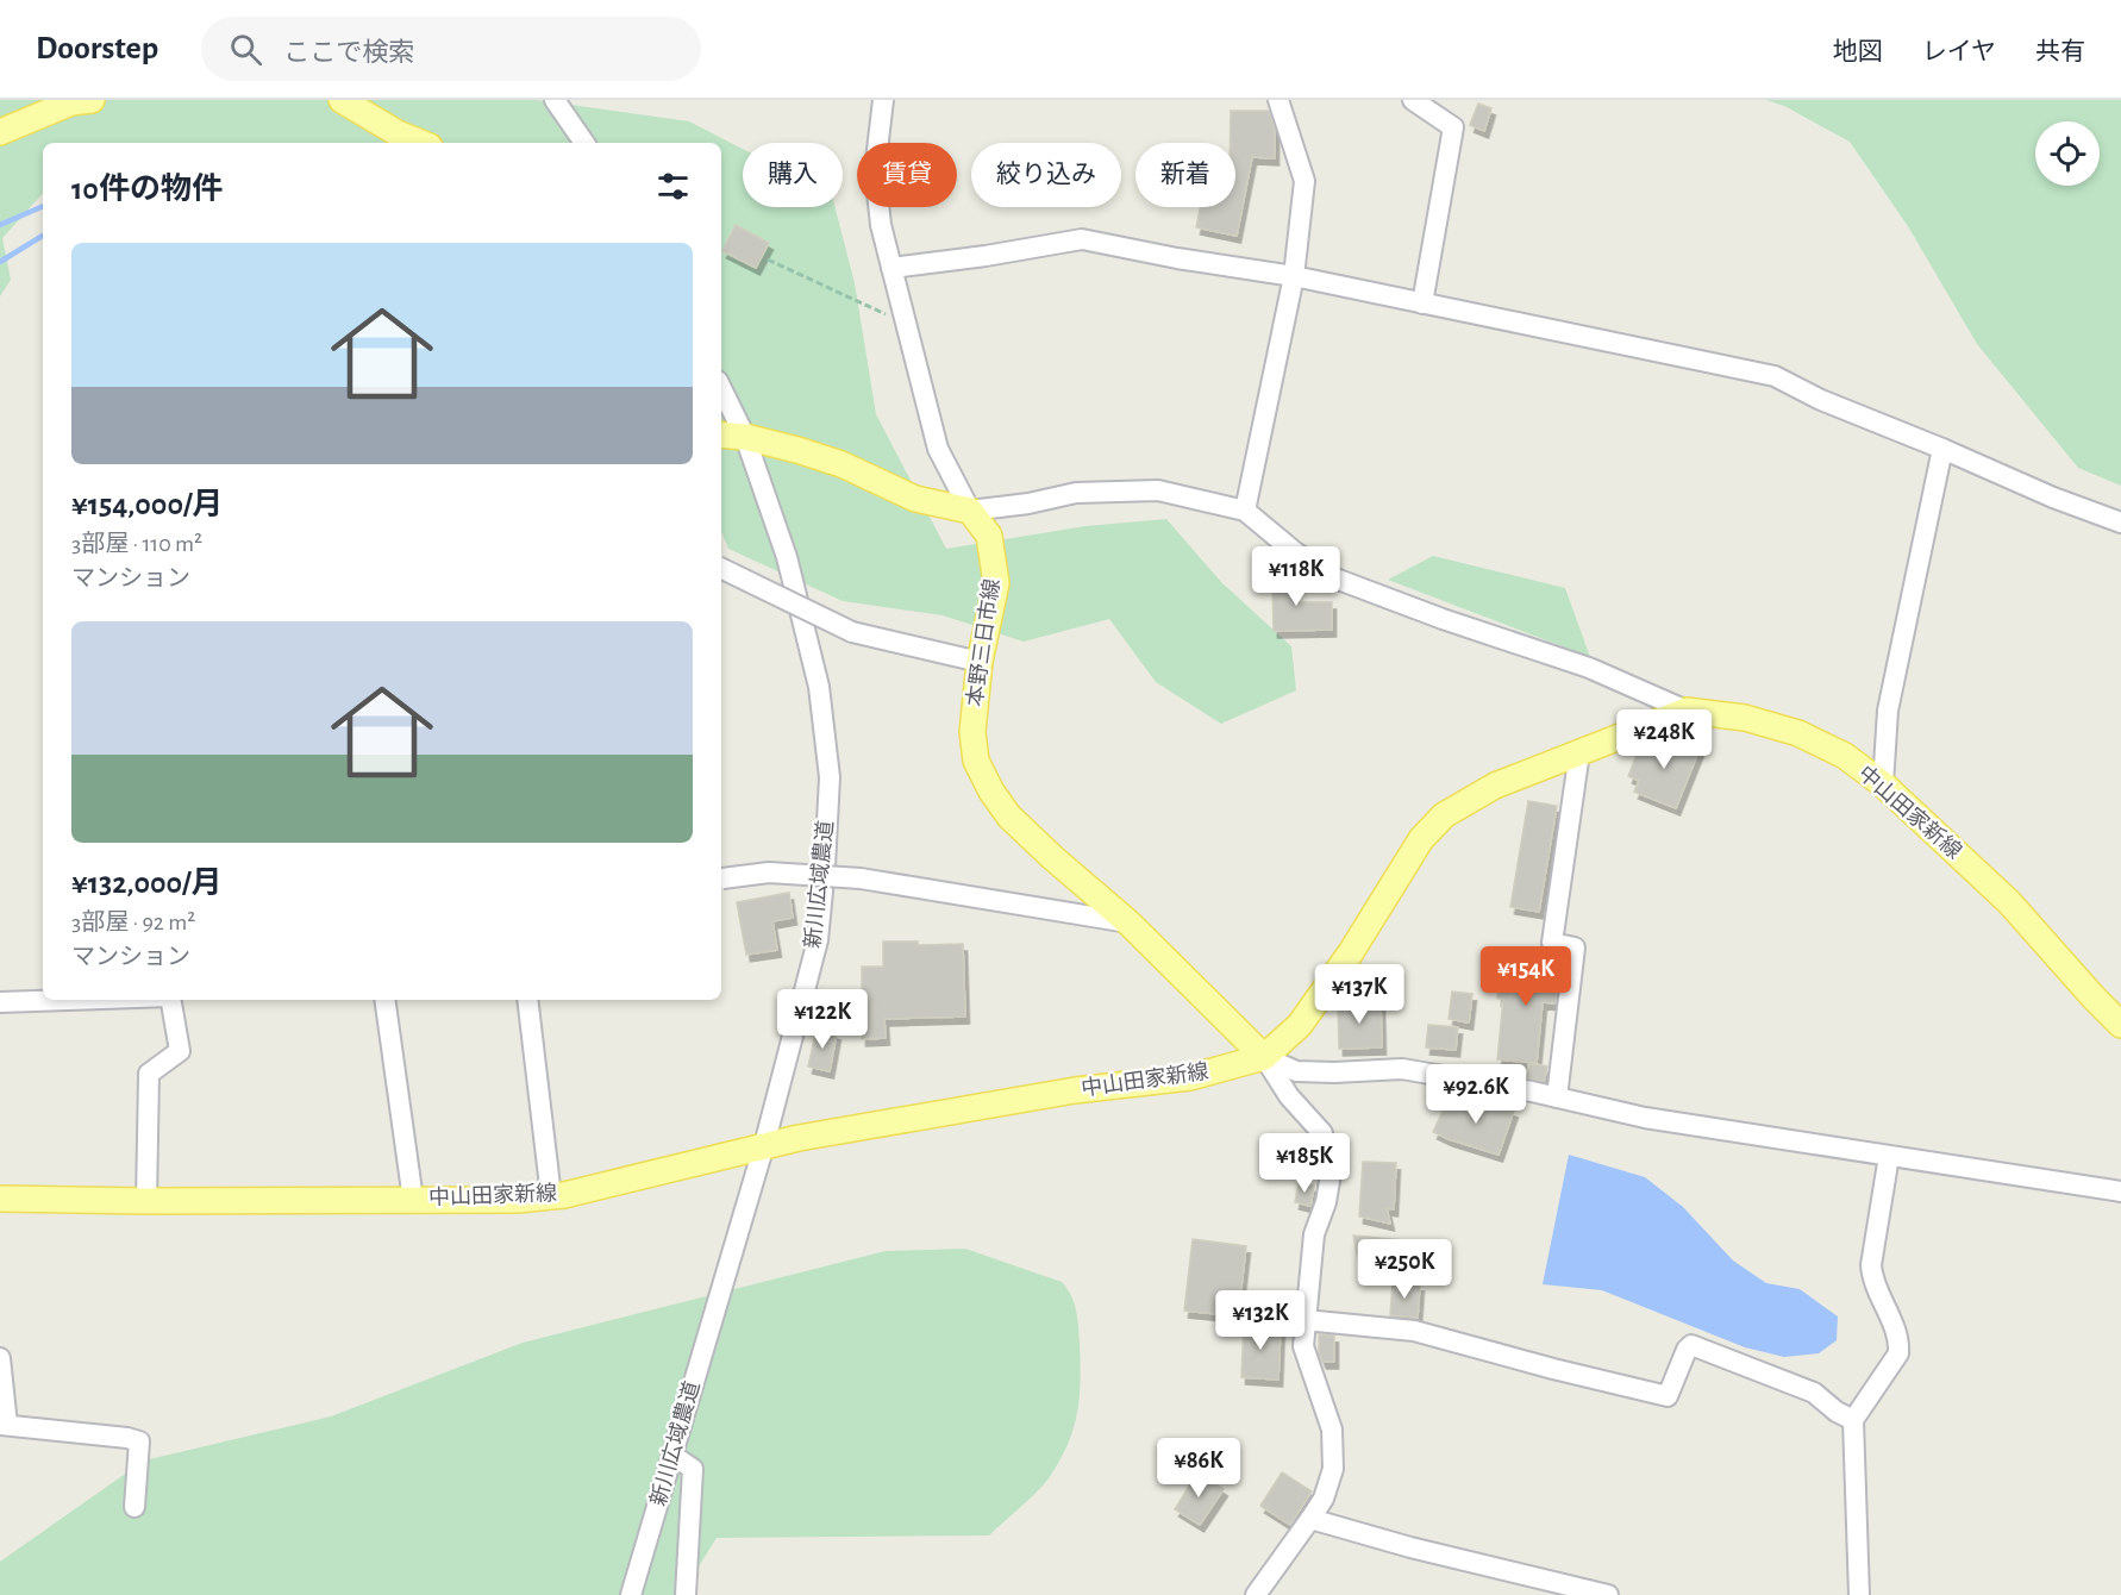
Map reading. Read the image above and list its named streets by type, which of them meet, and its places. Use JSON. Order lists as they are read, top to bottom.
{
  "streets": {
    "main road": ["本野三日市線", "中山田家新線"],
    "street": ["新川広域農道"]
  },
  "crossings": [
    ["本野三日市線", "中山田家新線"],
    ["中山田家新線", "新川広域農道"]
  ],
  "page": {
    "header": "Doorstep",
    "search": "ここで検索",
    "nav": ["地図", "レイヤ", "共有"],
    "chip": [
      "購入",
      "賃貸",
      "絞り込み",
      "新着"
    ],
    "heading": "10件の物件",
    "list": [
      {
        "name": "¥154,000/月",
        "note": "3部屋 · 110 m² · マンション"
      },
      {
        "name": "¥132,000/月",
        "note": "3部屋 · 92 m² · マンション"
      }
    ],
    "price": [
      "¥118K",
      "¥248K",
      "¥154K",
      "¥137K",
      "¥122K",
      "¥92.6K",
      "¥185K",
      "¥250K",
      "¥132K",
      "¥86K"
    ]
  }
}
